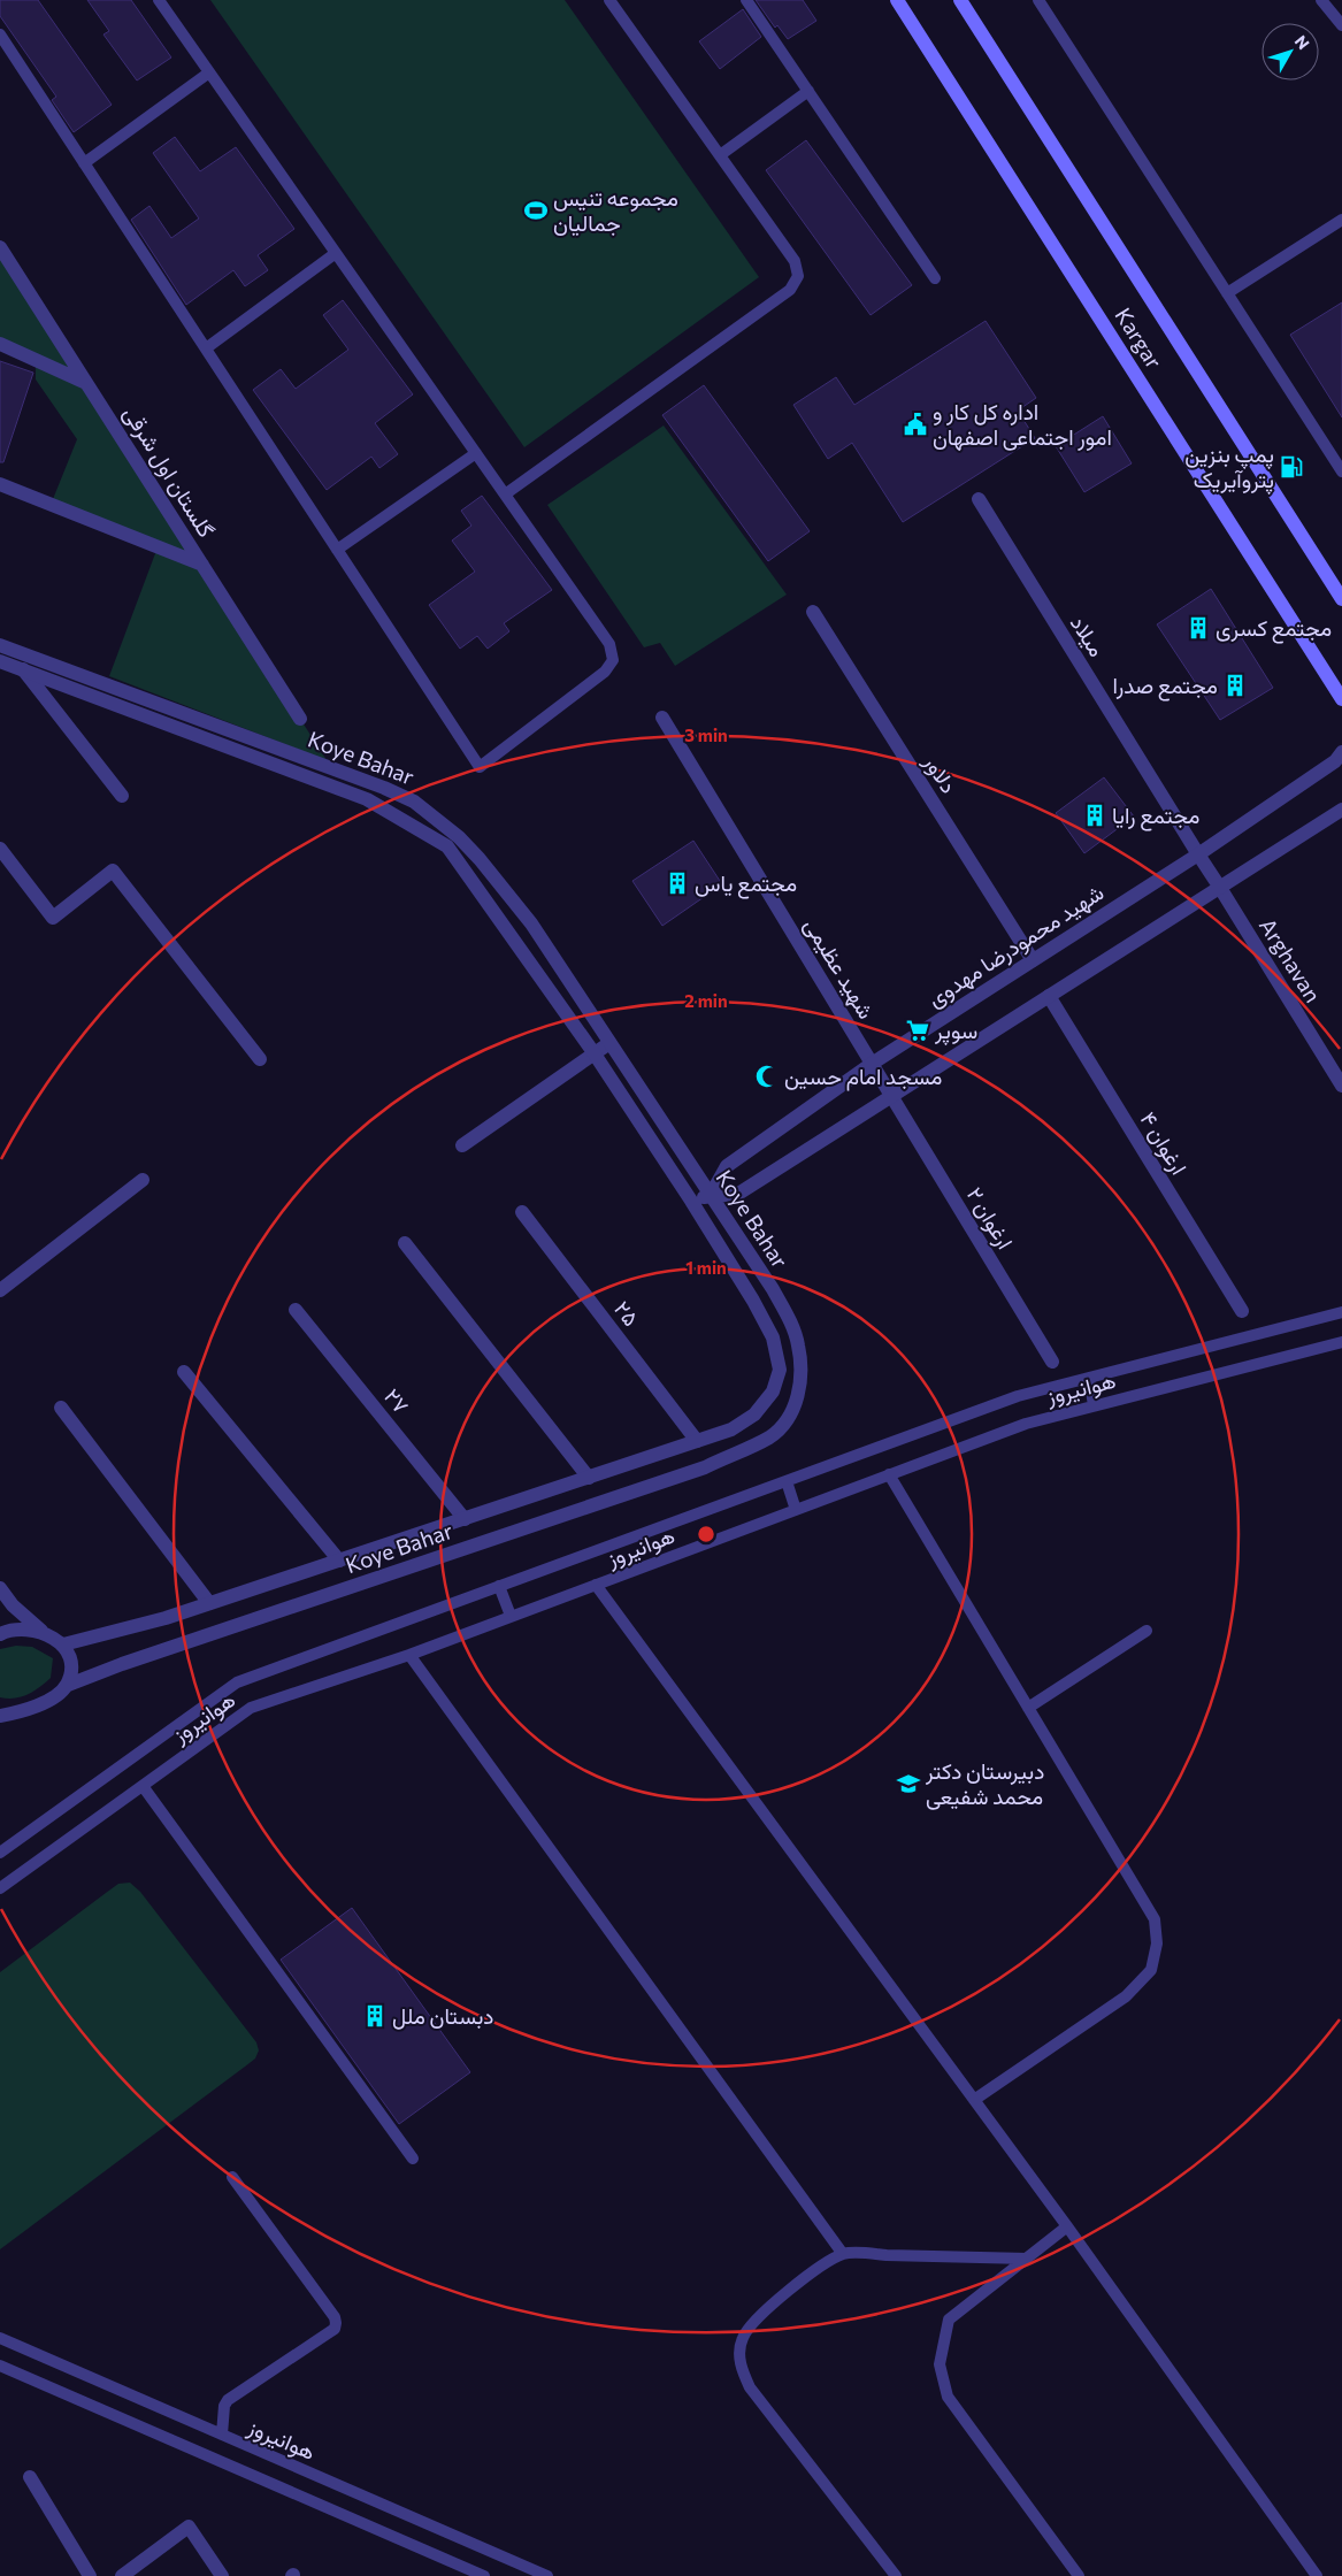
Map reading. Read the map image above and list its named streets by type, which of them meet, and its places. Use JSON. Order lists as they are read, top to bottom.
{
  "streets": {
    "main road": ["Kargar"],
    "street": [
      "گلستان اول شرقی",
      "میلاد",
      "Koye Bahar",
      "دلاور",
      "شهید محمودرضا مهدوی",
      "Arghavan",
      "شهید عظیمی",
      "ارغوان ۴",
      "ارغوان ۲",
      "۲۵",
      "۲۷"
    ],
    "lane": ["هوانیروز"]
  },
  "crossings": [
    ["میلاد", "شهید محمودرضا مهدوی"],
    ["میلاد", "Arghavan"],
    ["Koye Bahar", "شهید محمودرضا مهدوی"],
    ["Koye Bahar", "۲۵"],
    ["Koye Bahar", "۲۷"],
    ["دلاور", "شهید محمودرضا مهدوی"],
    ["شهید محمودرضا مهدوی", "شهید عظیمی"],
    ["شهید عظیمی", "ارغوان ۲"]
  ],
  "places": {
    "sports": ["مجموعه تنیس جمالیان"],
    "public building": ["اداره کل کار و امور اجتماعی اصفهان"],
    "fuel station": ["پمپ بنزین پتروآیریک"],
    "building": [
      "مجتمع کسری",
      "مجتمع صدرا",
      "مجتمع رایا",
      "مجتمع یاس",
      "دبستان ملل"
    ],
    "supermarket": ["سوپر"],
    "mosque": ["مسجد امام حسین"],
    "school or university": ["دبیرستان دکتر محمد شفیعی"]
  },
  "north": "top right",
  "rings": ["3 min", "2 min", "1 min"]
}
